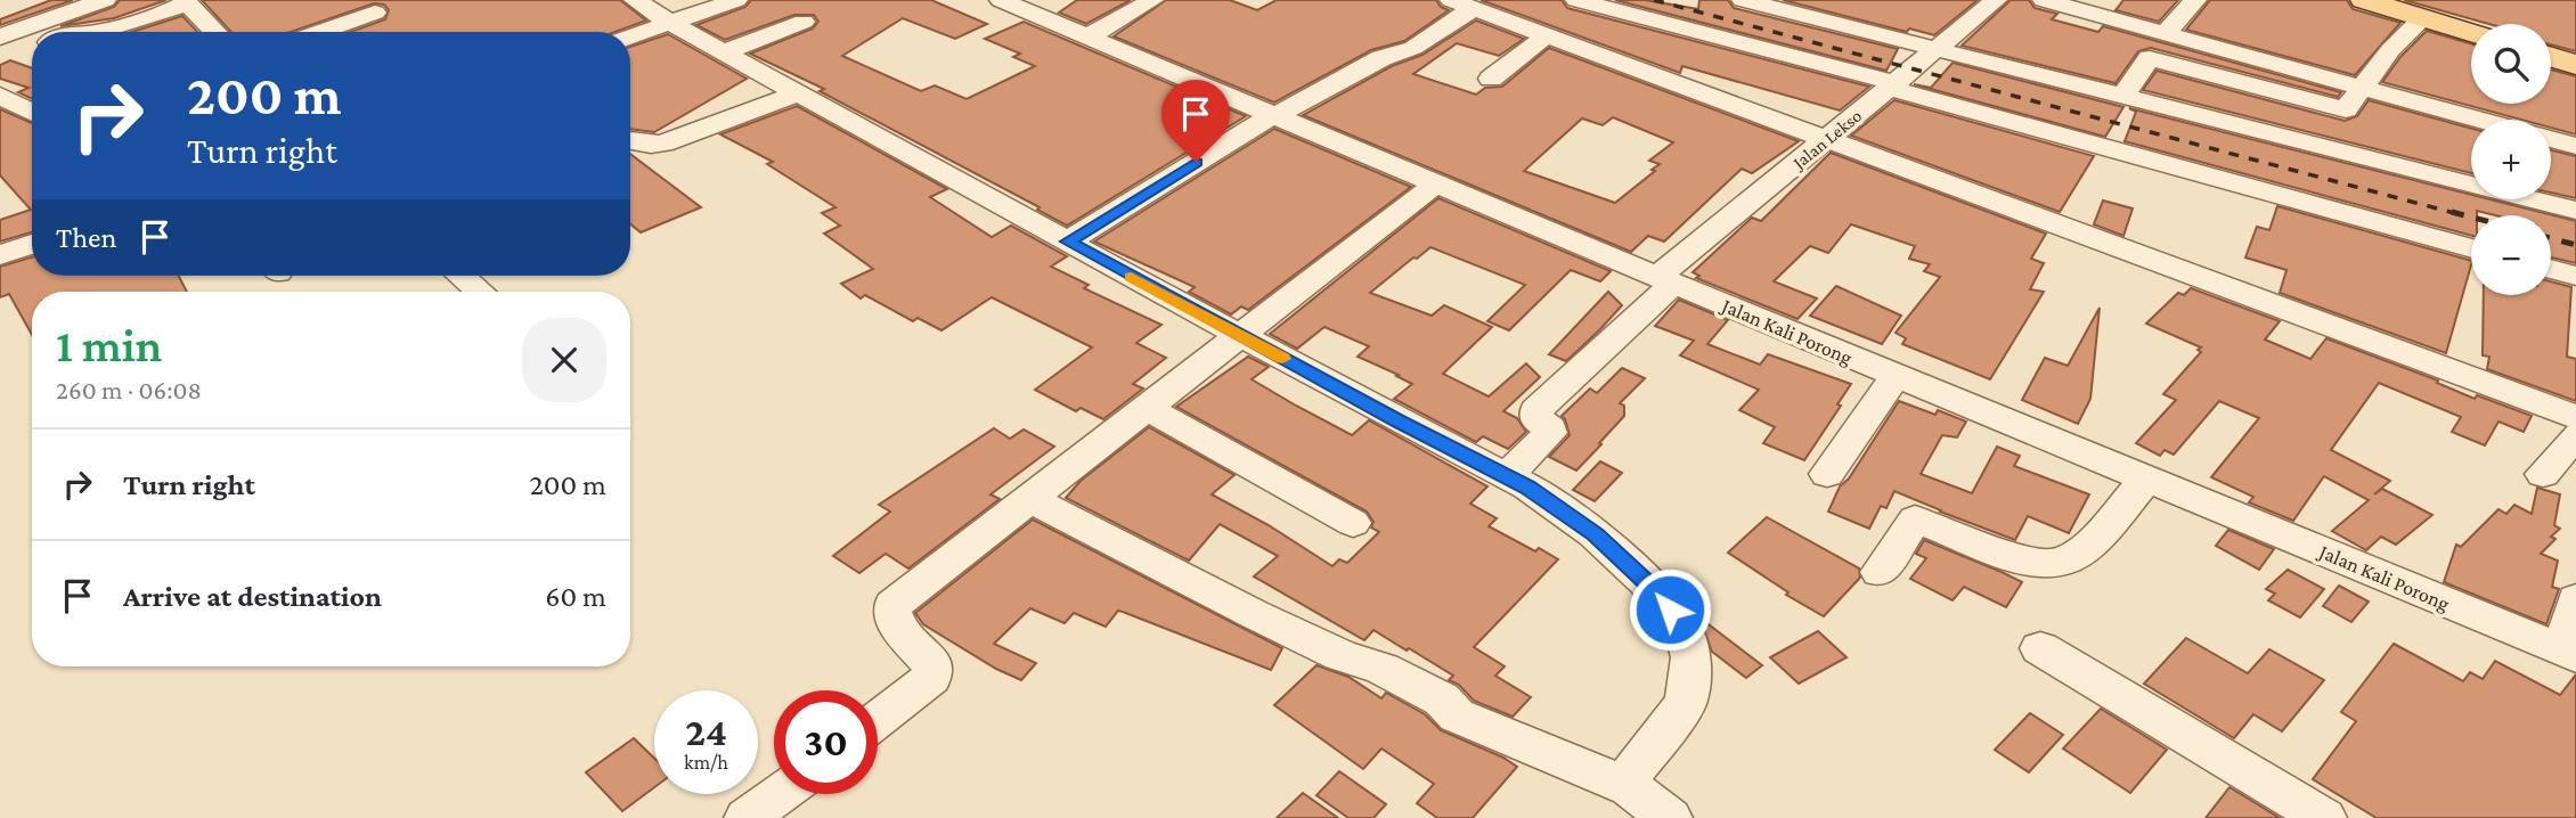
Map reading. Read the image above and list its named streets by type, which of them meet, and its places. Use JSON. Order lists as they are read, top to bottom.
{
  "streets": {
    "street": ["Jalan Lekso", "Jalan Kali Porong"]
  },
  "crossings": [
    ["Jalan Lekso", "Jalan Kali Porong"]
  ],
  "page": {
    "map_buttons": ["+", "−"],
    "turn": ["200 m", "Turn right"],
    "then": "Then",
    "heading": ["1 min", "260 m · 06:08"],
    "list": [
      {
        "name": "Turn right",
        "value": "200 m"
      },
      {
        "name": "Arrive at destination",
        "value": "60 m"
      }
    ],
    "speed": "24 km/h",
    "limit": "30"
  }
}
